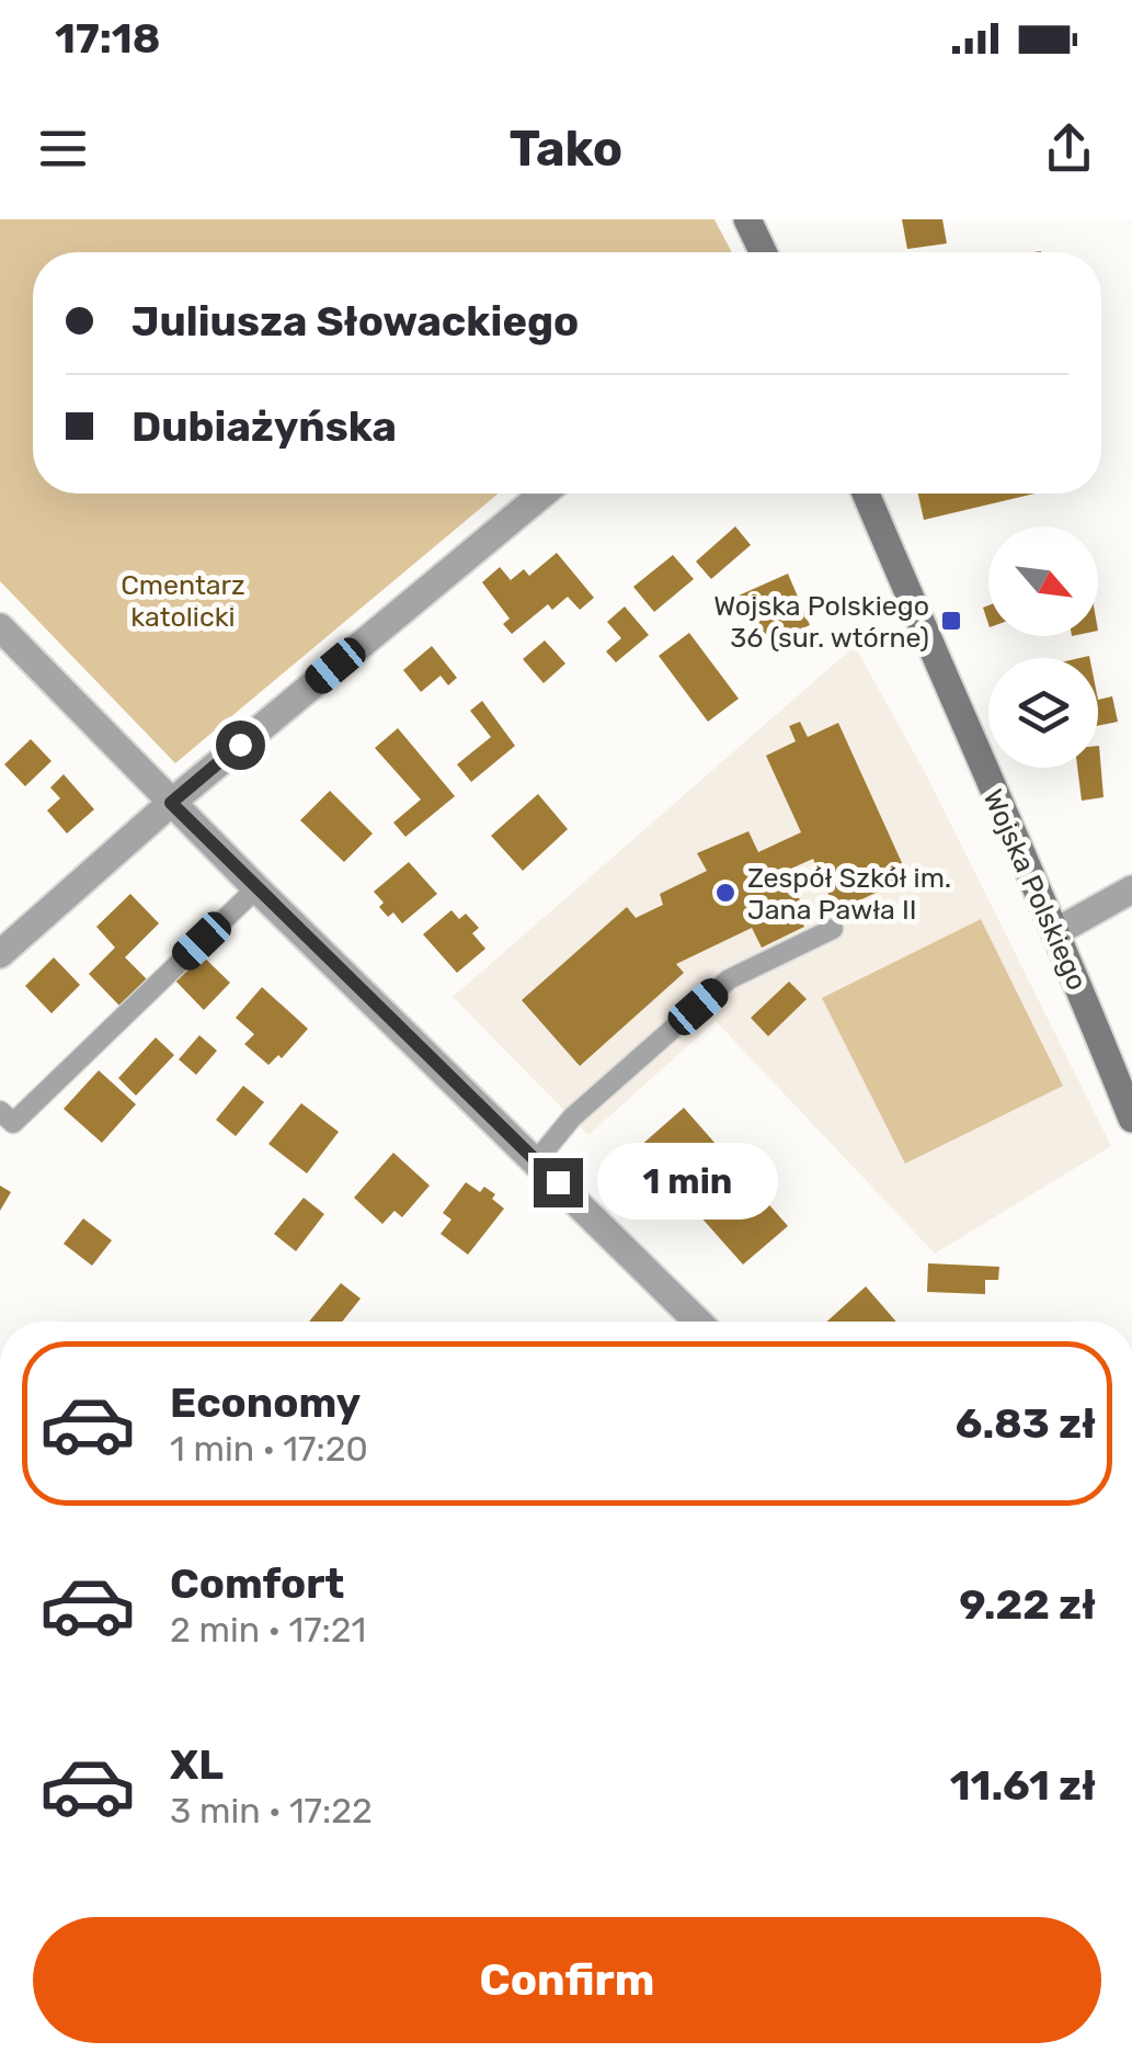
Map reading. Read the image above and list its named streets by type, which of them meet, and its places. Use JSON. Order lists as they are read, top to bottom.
{
  "streets": {
    "main road": ["Wojska Polskiego"]
  },
  "parks": ["Cmentarz katolicki"],
  "places": {
    "transit": ["Wojska Polskiego 36 (sur. wtórne)"],
    "other": ["Zespół Szkół im. Jana Pawła II"]
  },
  "north": "bottom right",
  "page": {
    "status": "17:18",
    "header": "Tako",
    "banner": ["Juliusza Słowackiego", "Dubiażyńska"],
    "bubble": "1 min",
    "list": [
      {
        "name": "Economy",
        "note": "1 min · 17:20",
        "value": "6.83 zł"
      },
      {
        "name": "Comfort",
        "note": "2 min · 17:21",
        "value": "9.22 zł"
      },
      {
        "name": "XL",
        "note": "3 min · 17:22",
        "value": "11.61 zł"
      }
    ],
    "buttons": "Confirm"
  }
}
